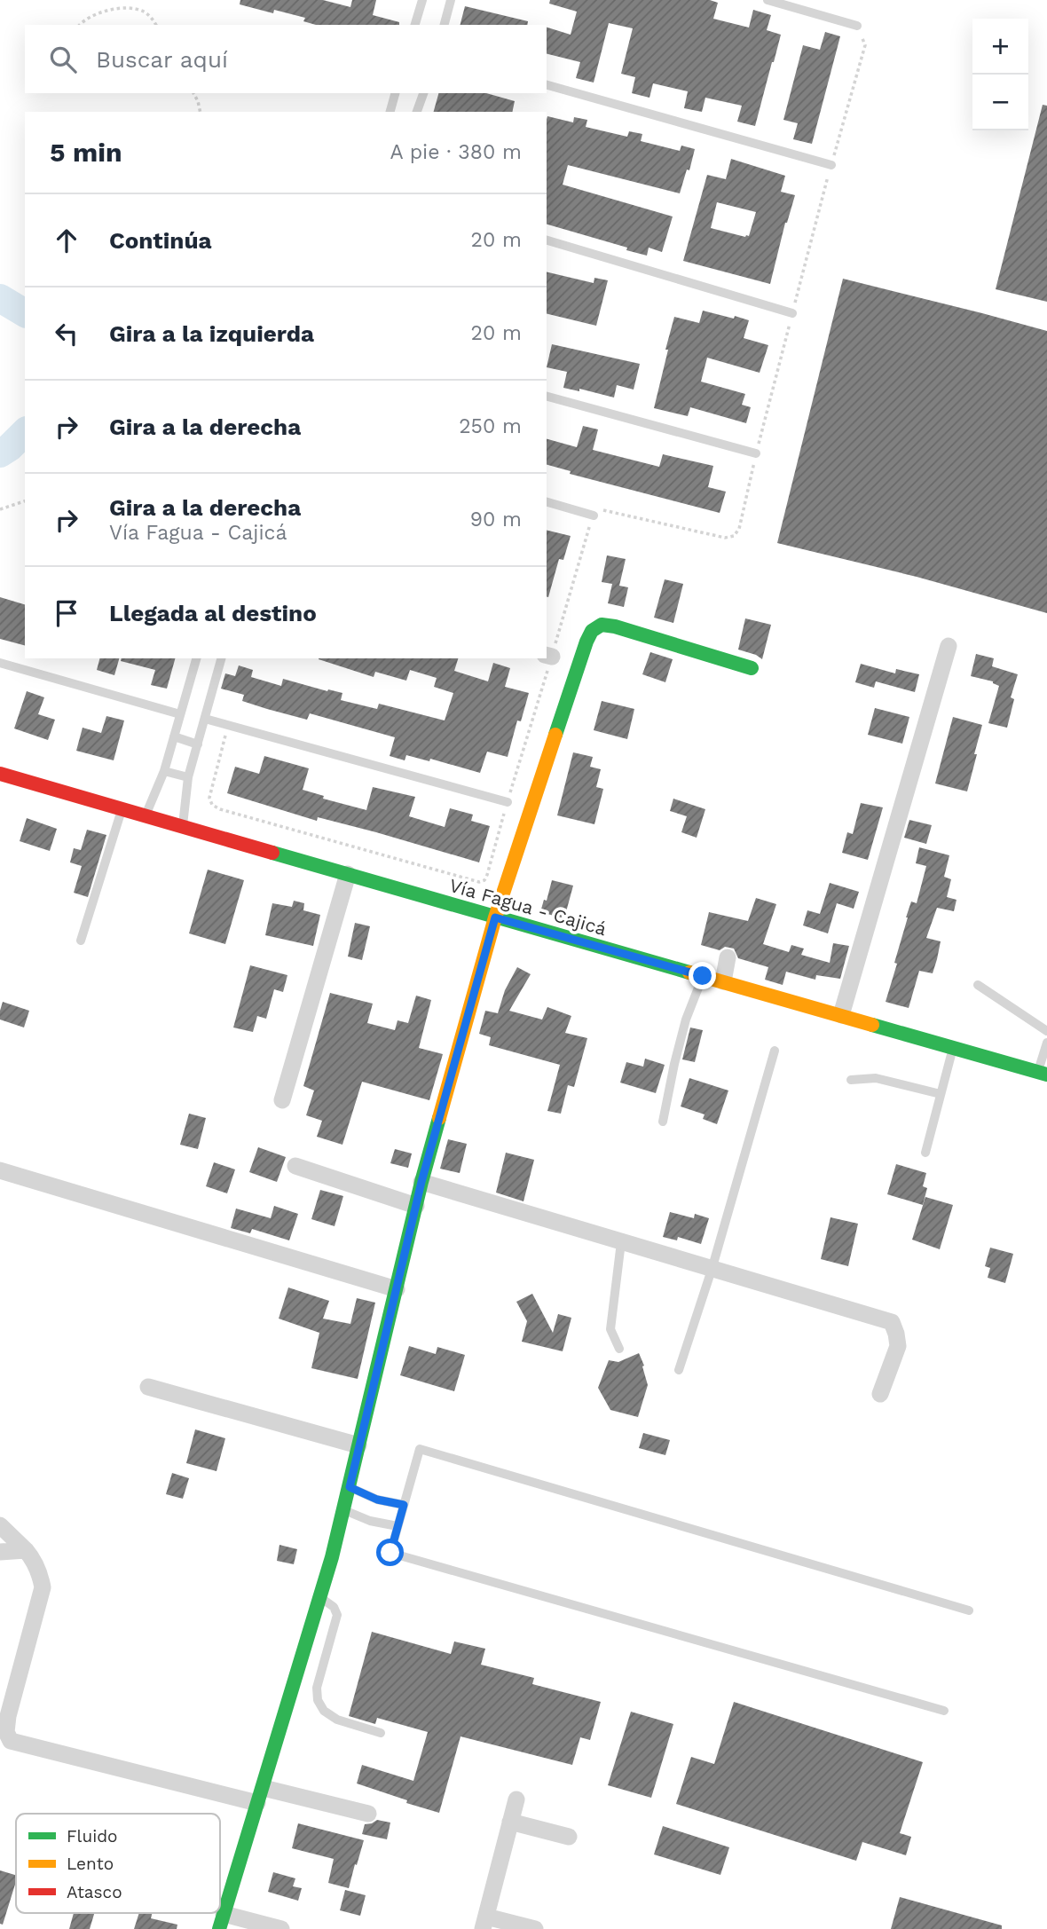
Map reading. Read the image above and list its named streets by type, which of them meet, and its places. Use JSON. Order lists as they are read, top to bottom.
{
  "streets": {
    "street": ["Vía Fagua - Cajicá"]
  },
  "legend": ["Fluido", "Lento", "Atasco"],
  "page": {
    "map_buttons": ["+", "−"],
    "search": "Buscar aquí",
    "heading": ["5 min", "A pie · 380 m"],
    "list": [
      ["Continúa", "20 m"],
      ["Gira a la izquierda", "20 m"],
      ["Gira a la derecha", "250 m"],
      ["Gira a la derecha", "Vía Fagua - Cajicá", "90 m"],
      "Llegada al destino"
    ]
  }
}
